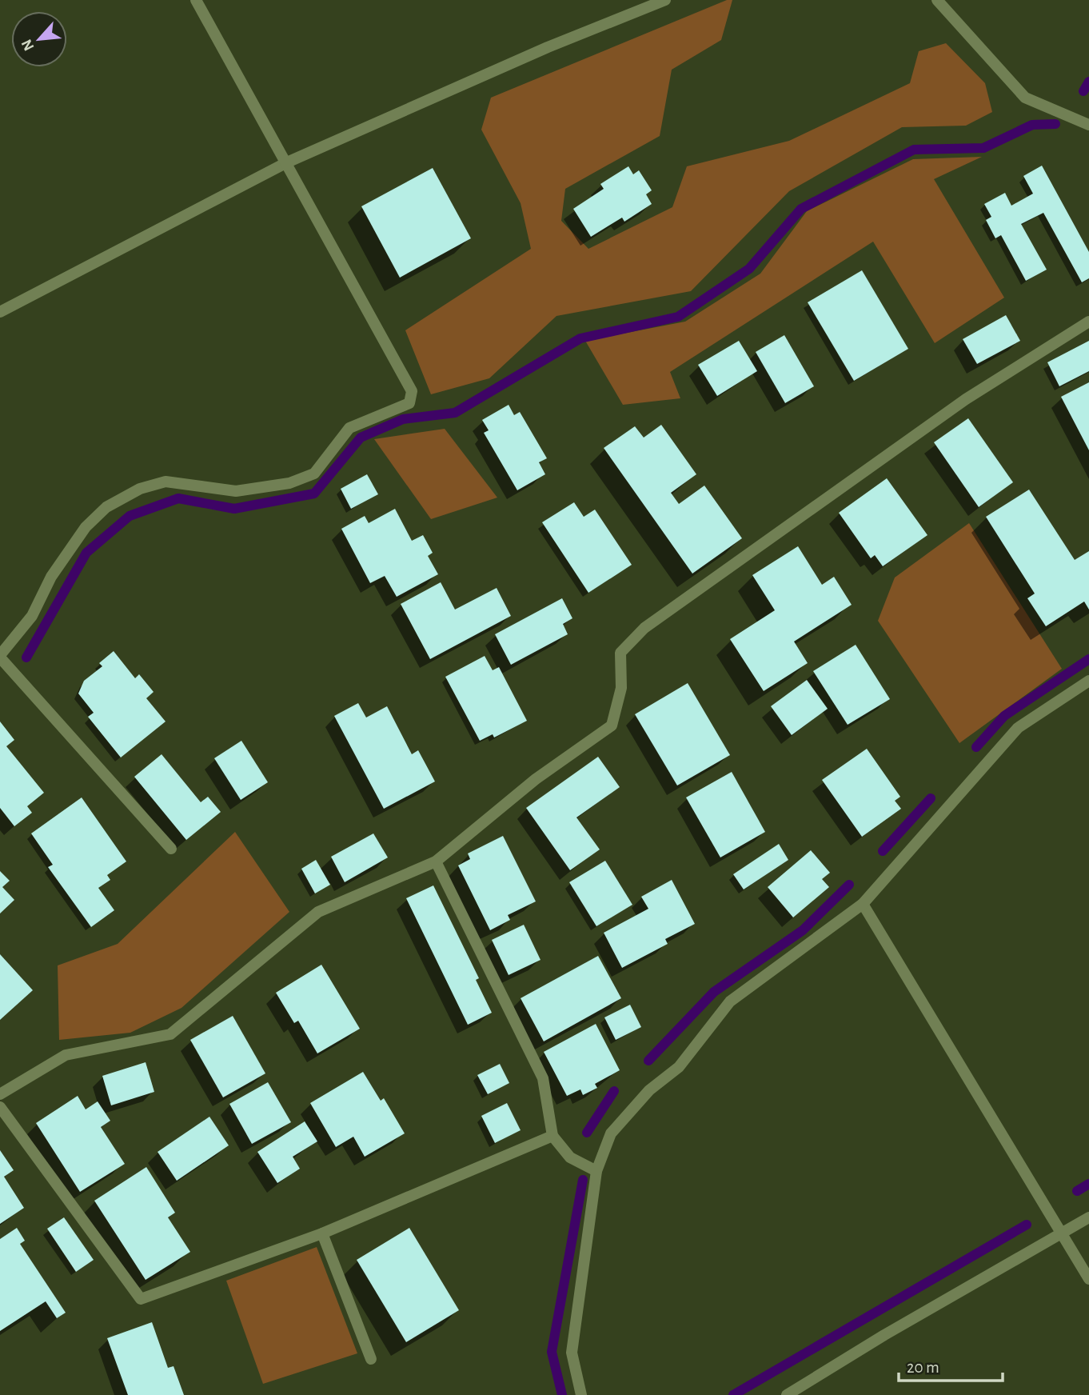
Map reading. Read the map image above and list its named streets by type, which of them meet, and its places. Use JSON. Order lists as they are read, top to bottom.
{
  "scale_bar": "20 m",
  "north": "bottom left"
}
